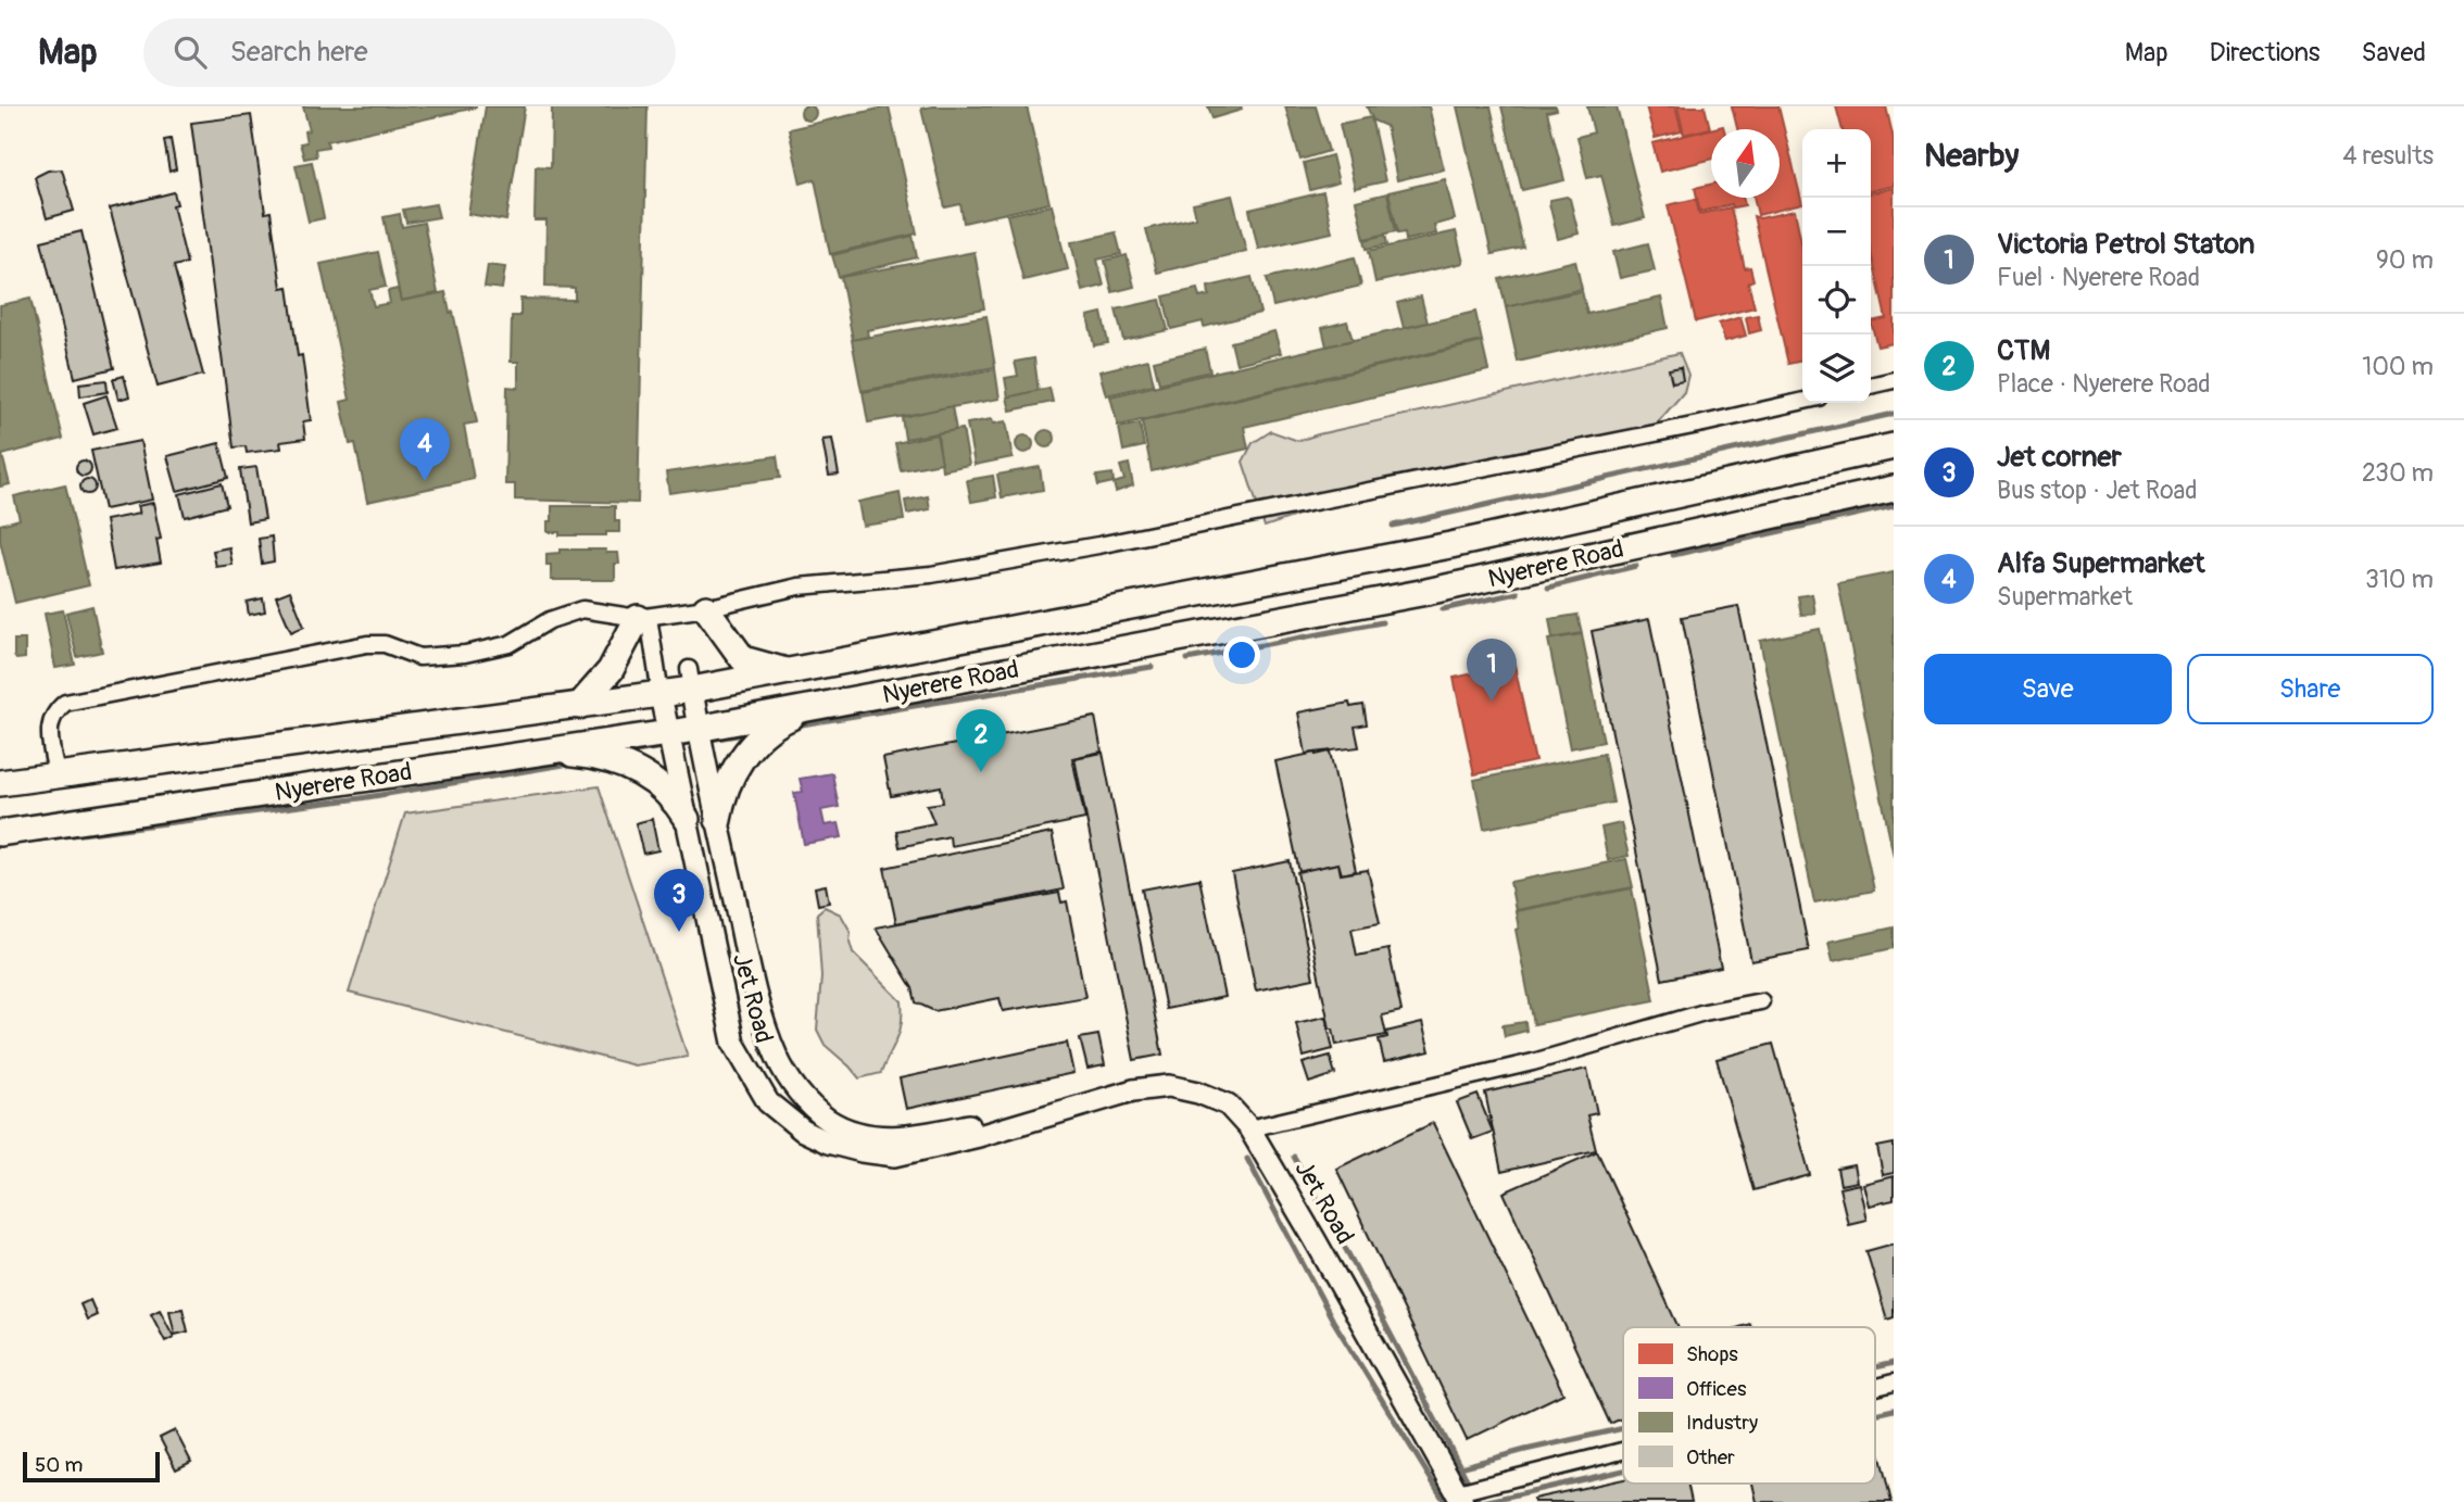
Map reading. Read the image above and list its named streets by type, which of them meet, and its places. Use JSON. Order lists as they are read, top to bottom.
{
  "streets": {
    "highway": ["Nyerere Road"],
    "main road": ["Jet Road"]
  },
  "crossings": [
    ["Nyerere Road", "Jet Road"]
  ],
  "legend": [
    "Shops",
    "Offices",
    "Industry",
    "Other"
  ],
  "scale_bar": "50 m",
  "north": "top",
  "page": {
    "header": "Map",
    "search": "Search here",
    "nav": ["Map", "Directions", "Saved"],
    "heading": ["Nearby", "4 results"],
    "map_buttons": ["+", "−"],
    "list": [
      {
        "mark": "1",
        "name": "Victoria Petrol Staton",
        "note": "Fuel · Nyerere Road",
        "value": "90 m"
      },
      {
        "mark": "2",
        "name": "CTM",
        "note": "Place · Nyerere Road",
        "value": "100 m"
      },
      {
        "mark": "3",
        "name": "Jet corner",
        "note": "Bus stop · Jet Road",
        "value": "230 m"
      },
      {
        "mark": "4",
        "name": "Alfa Supermarket",
        "note": "Supermarket",
        "value": "310 m"
      }
    ],
    "pins": [
      "4",
      "1",
      "2",
      "3"
    ],
    "buttons": ["Save", "Share"],
    "scale": "50 m"
  }
}
